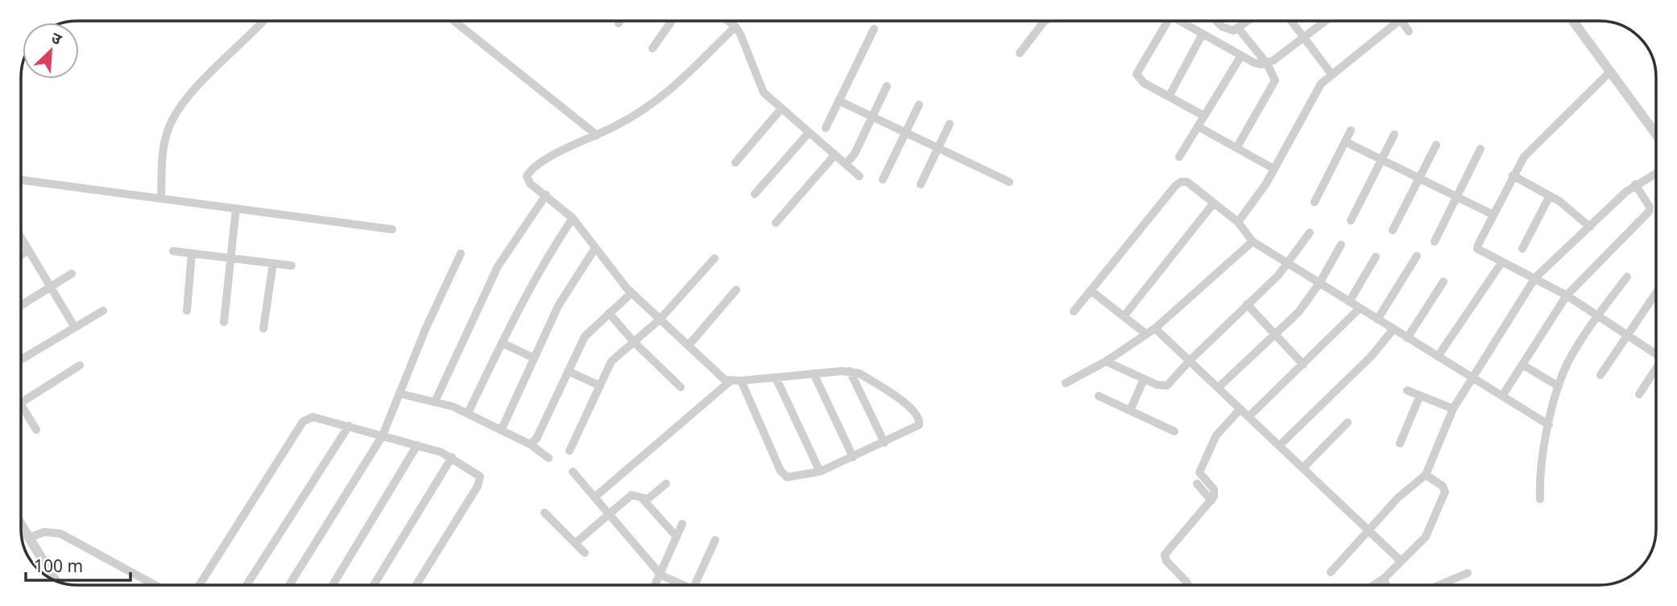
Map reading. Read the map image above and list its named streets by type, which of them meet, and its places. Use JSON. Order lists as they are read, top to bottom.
{
  "scale_bar": "100 m",
  "north": "top right"
}
